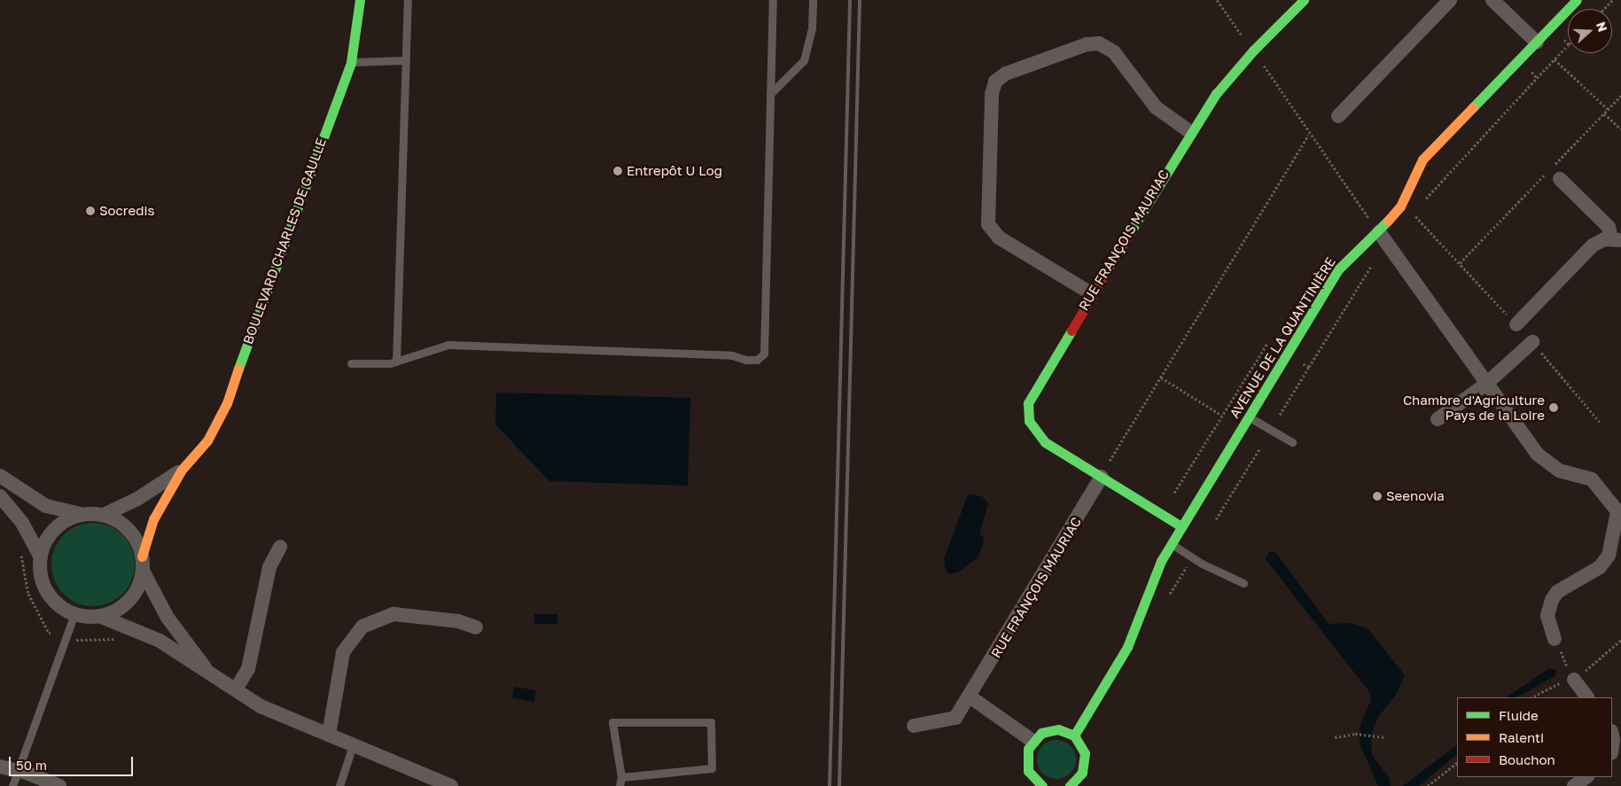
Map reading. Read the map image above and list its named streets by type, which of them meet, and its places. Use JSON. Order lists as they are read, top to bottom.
{
  "streets": {
    "street": ["RUE FRANÇOIS MAURIAC", "BOULEVARD CHARLES DE GAULLE", "AVENUE DE LA QUANTINIÈRE"]
  },
  "crossings": [
    ["RUE FRANÇOIS MAURIAC", "AVENUE DE LA QUANTINIÈRE"]
  ],
  "places": [
    "Entrepôt U Log",
    "Socredis",
    "Chambre d'Agriculture Pays de la Loire",
    "Seenovia"
  ],
  "legend": ["Fluide", "Ralenti", "Bouchon"],
  "scale_bar": "50 m",
  "north": "right"
}
